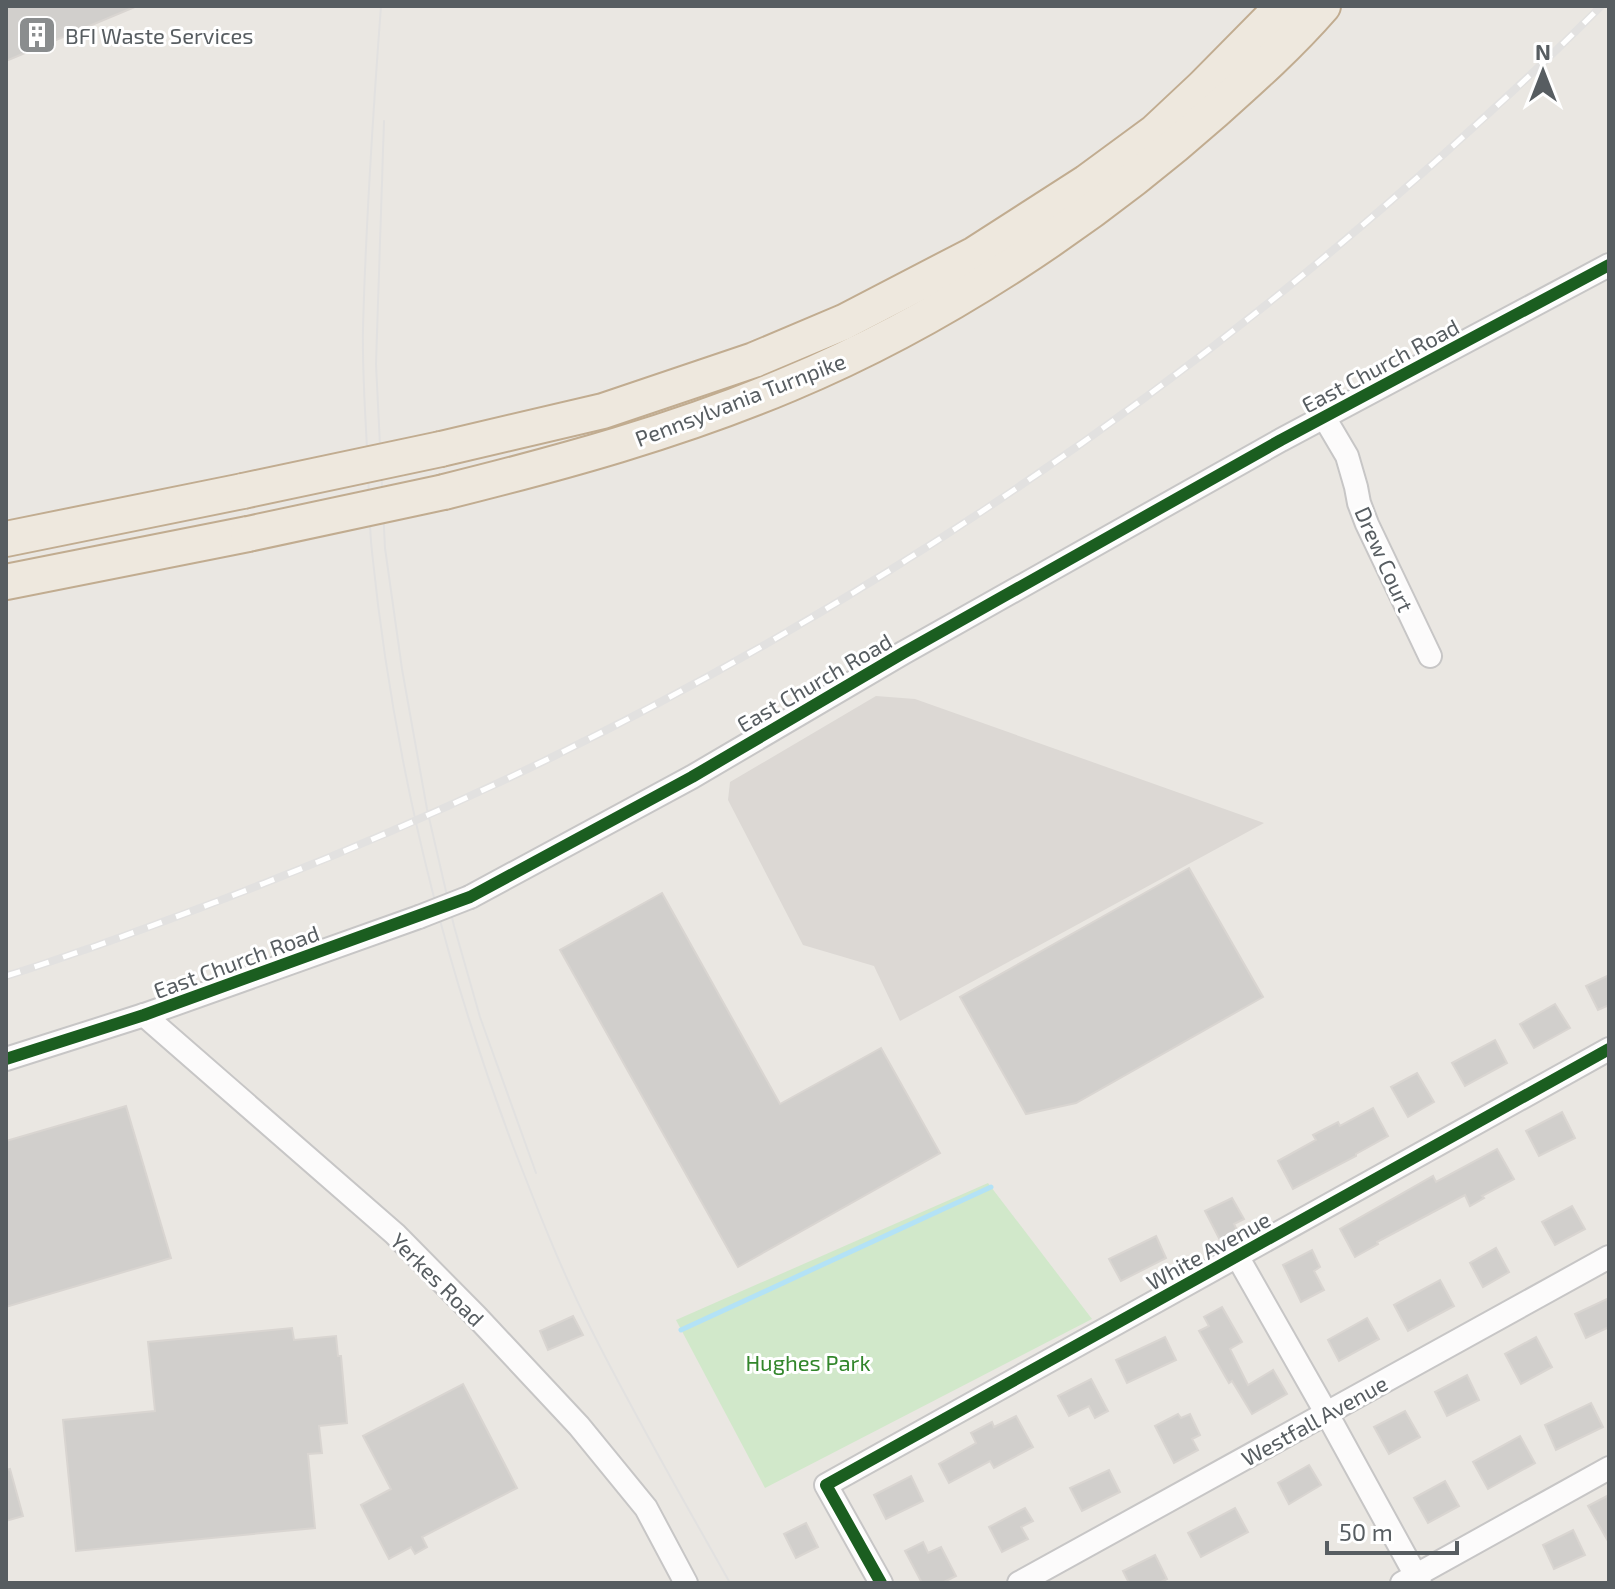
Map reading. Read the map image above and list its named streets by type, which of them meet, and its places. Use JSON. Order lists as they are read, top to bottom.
{
  "streets": {
    "highway": ["Pennsylvania Turnpike"],
    "street": [
      "East Church Road",
      "Drew Court",
      "White Avenue",
      "Yerkes Road",
      "Westfall Avenue"
    ]
  },
  "crossings": [
    ["East Church Road", "Drew Court"],
    ["East Church Road", "Yerkes Road"]
  ],
  "parks": ["Hughes Park"],
  "places": {
    "building": ["BFI Waste Services"]
  },
  "scale_bar": "50 m",
  "north": "top"
}
